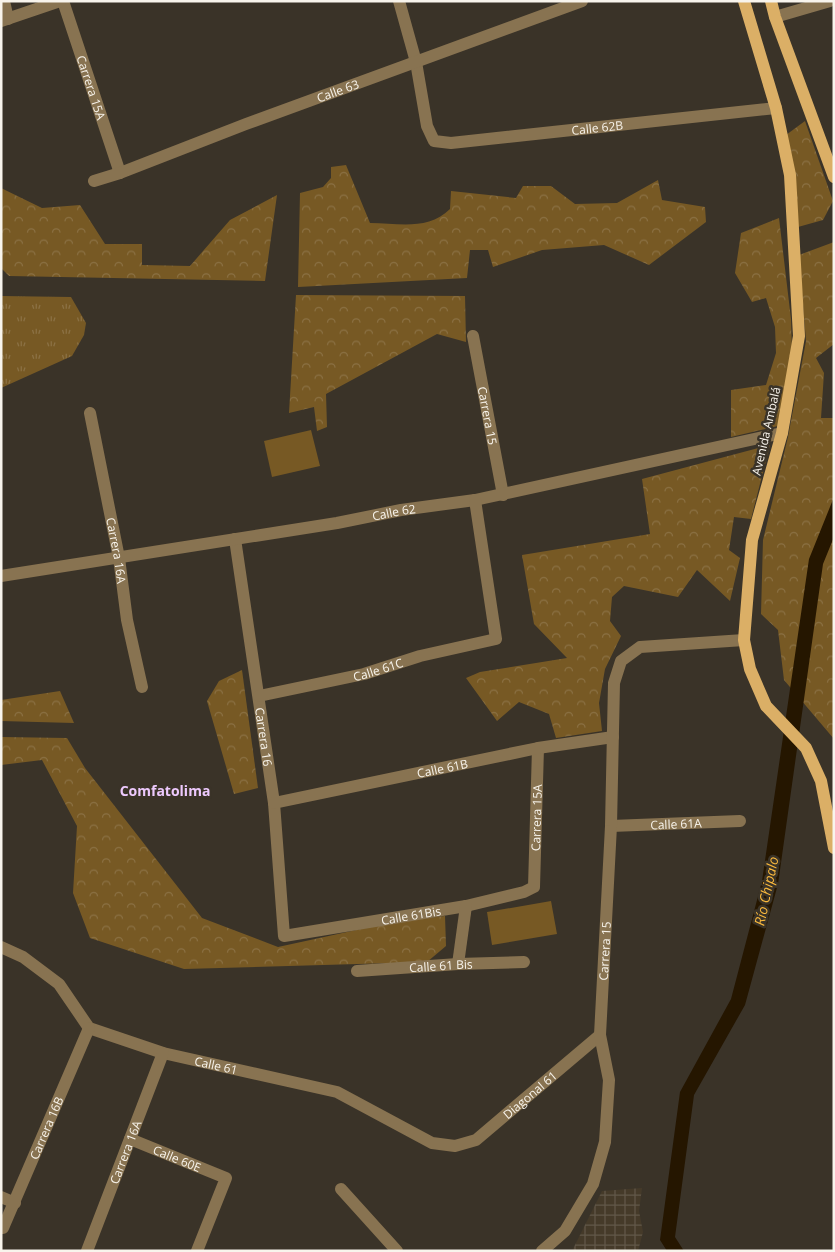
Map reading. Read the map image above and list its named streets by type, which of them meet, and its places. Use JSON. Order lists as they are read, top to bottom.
{
  "streets": {
    "main road": ["Avenida Ambalá"],
    "street": [
      "Carrera 15A",
      "Calle 63",
      "Calle 62B",
      "Carrera 15",
      "Calle 62",
      "Carrera 16A",
      "Calle 61C",
      "Carrera 16",
      "Calle 61B",
      "Calle 61A",
      "Calle 61Bis",
      "Calle 61 Bis",
      "Calle 61",
      "Diagonal 61",
      "Carrera 16B",
      "Calle 60E"
    ]
  },
  "crossings": [
    ["Carrera 15A", "Calle 63"],
    ["Carrera 15A", "Calle 61B"],
    ["Carrera 15A", "Calle 61Bis"],
    ["Calle 63", "Calle 62B"],
    ["Calle 62B", "Avenida Ambalá"],
    ["Carrera 15", "Avenida Ambalá"],
    ["Carrera 15", "Calle 62"],
    ["Carrera 15", "Calle 61B"],
    ["Carrera 15", "Calle 61A"],
    ["Carrera 15", "Diagonal 61"],
    ["Avenida Ambalá", "Calle 62"],
    ["Calle 62", "Carrera 16A"],
    ["Calle 62", "Calle 61C"],
    ["Calle 62", "Carrera 16"],
    ["Carrera 16A", "Calle 61"],
    ["Carrera 16A", "Calle 60E"],
    ["Calle 61C", "Carrera 16"],
    ["Carrera 16", "Calle 61B"],
    ["Carrera 16", "Calle 61Bis"],
    ["Calle 61", "Diagonal 61"],
    ["Calle 61", "Carrera 16B"]
  ],
  "districts": ["Comfatolima"],
  "water": ["Río Chipalo"]
}
